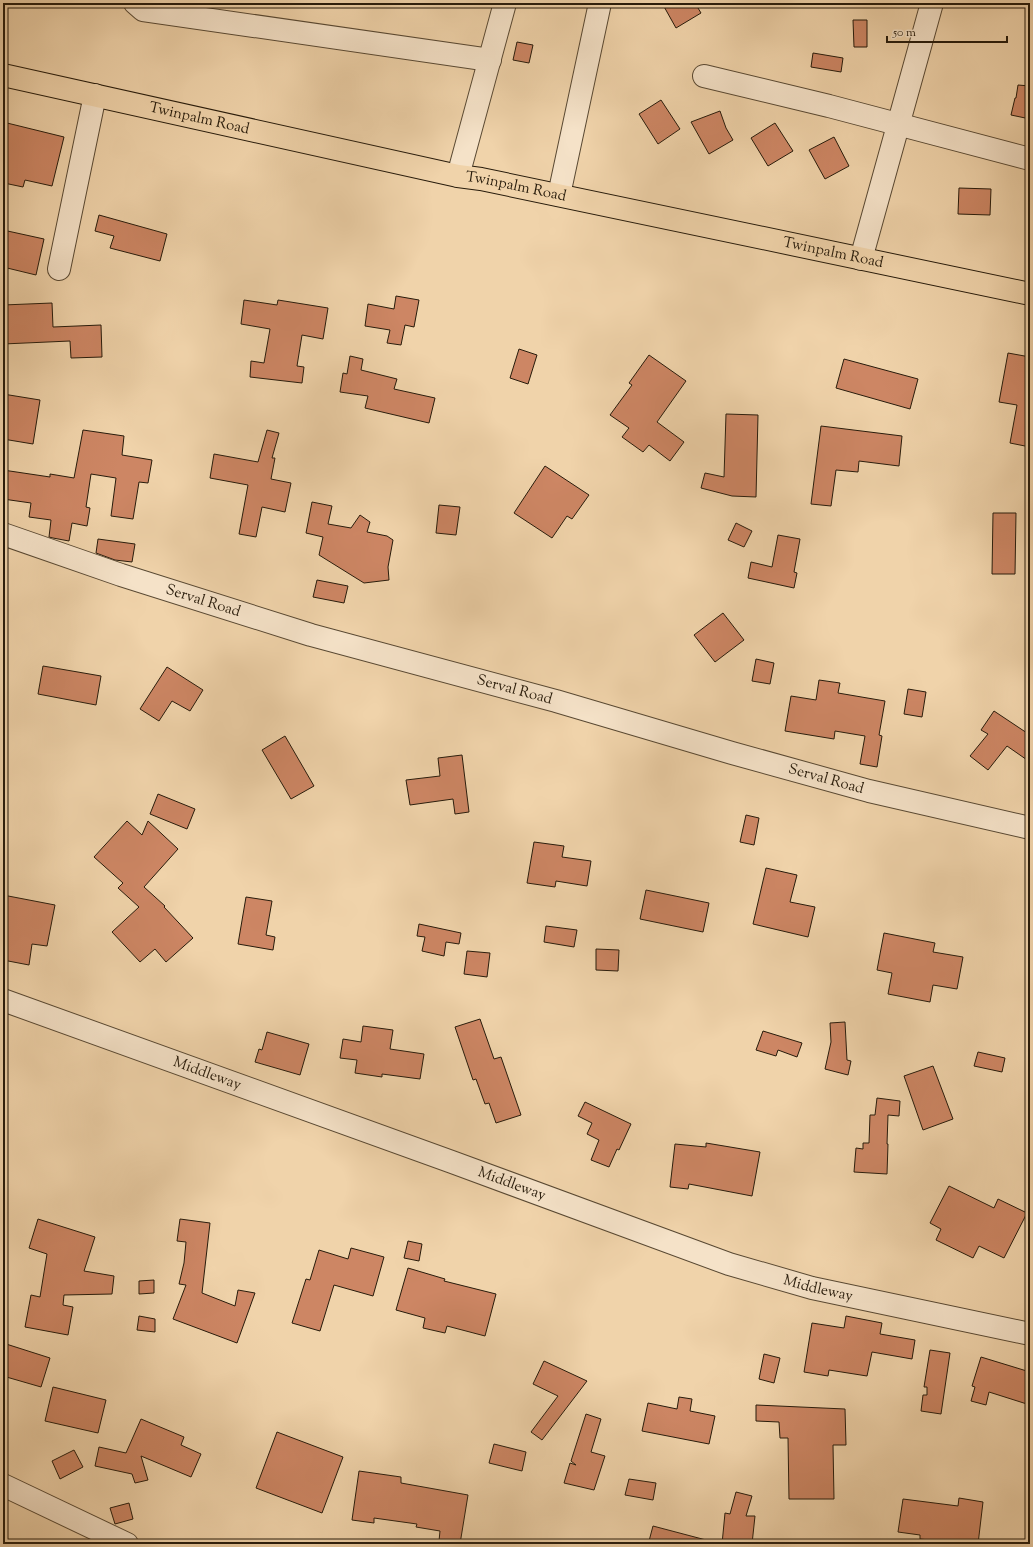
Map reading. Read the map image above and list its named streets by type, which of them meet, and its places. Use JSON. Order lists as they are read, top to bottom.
{
  "streets": {
    "main road": ["Twinpalm Road"],
    "street": ["Serval Road", "Middleway"]
  },
  "scale_bar": "50 m"
}
